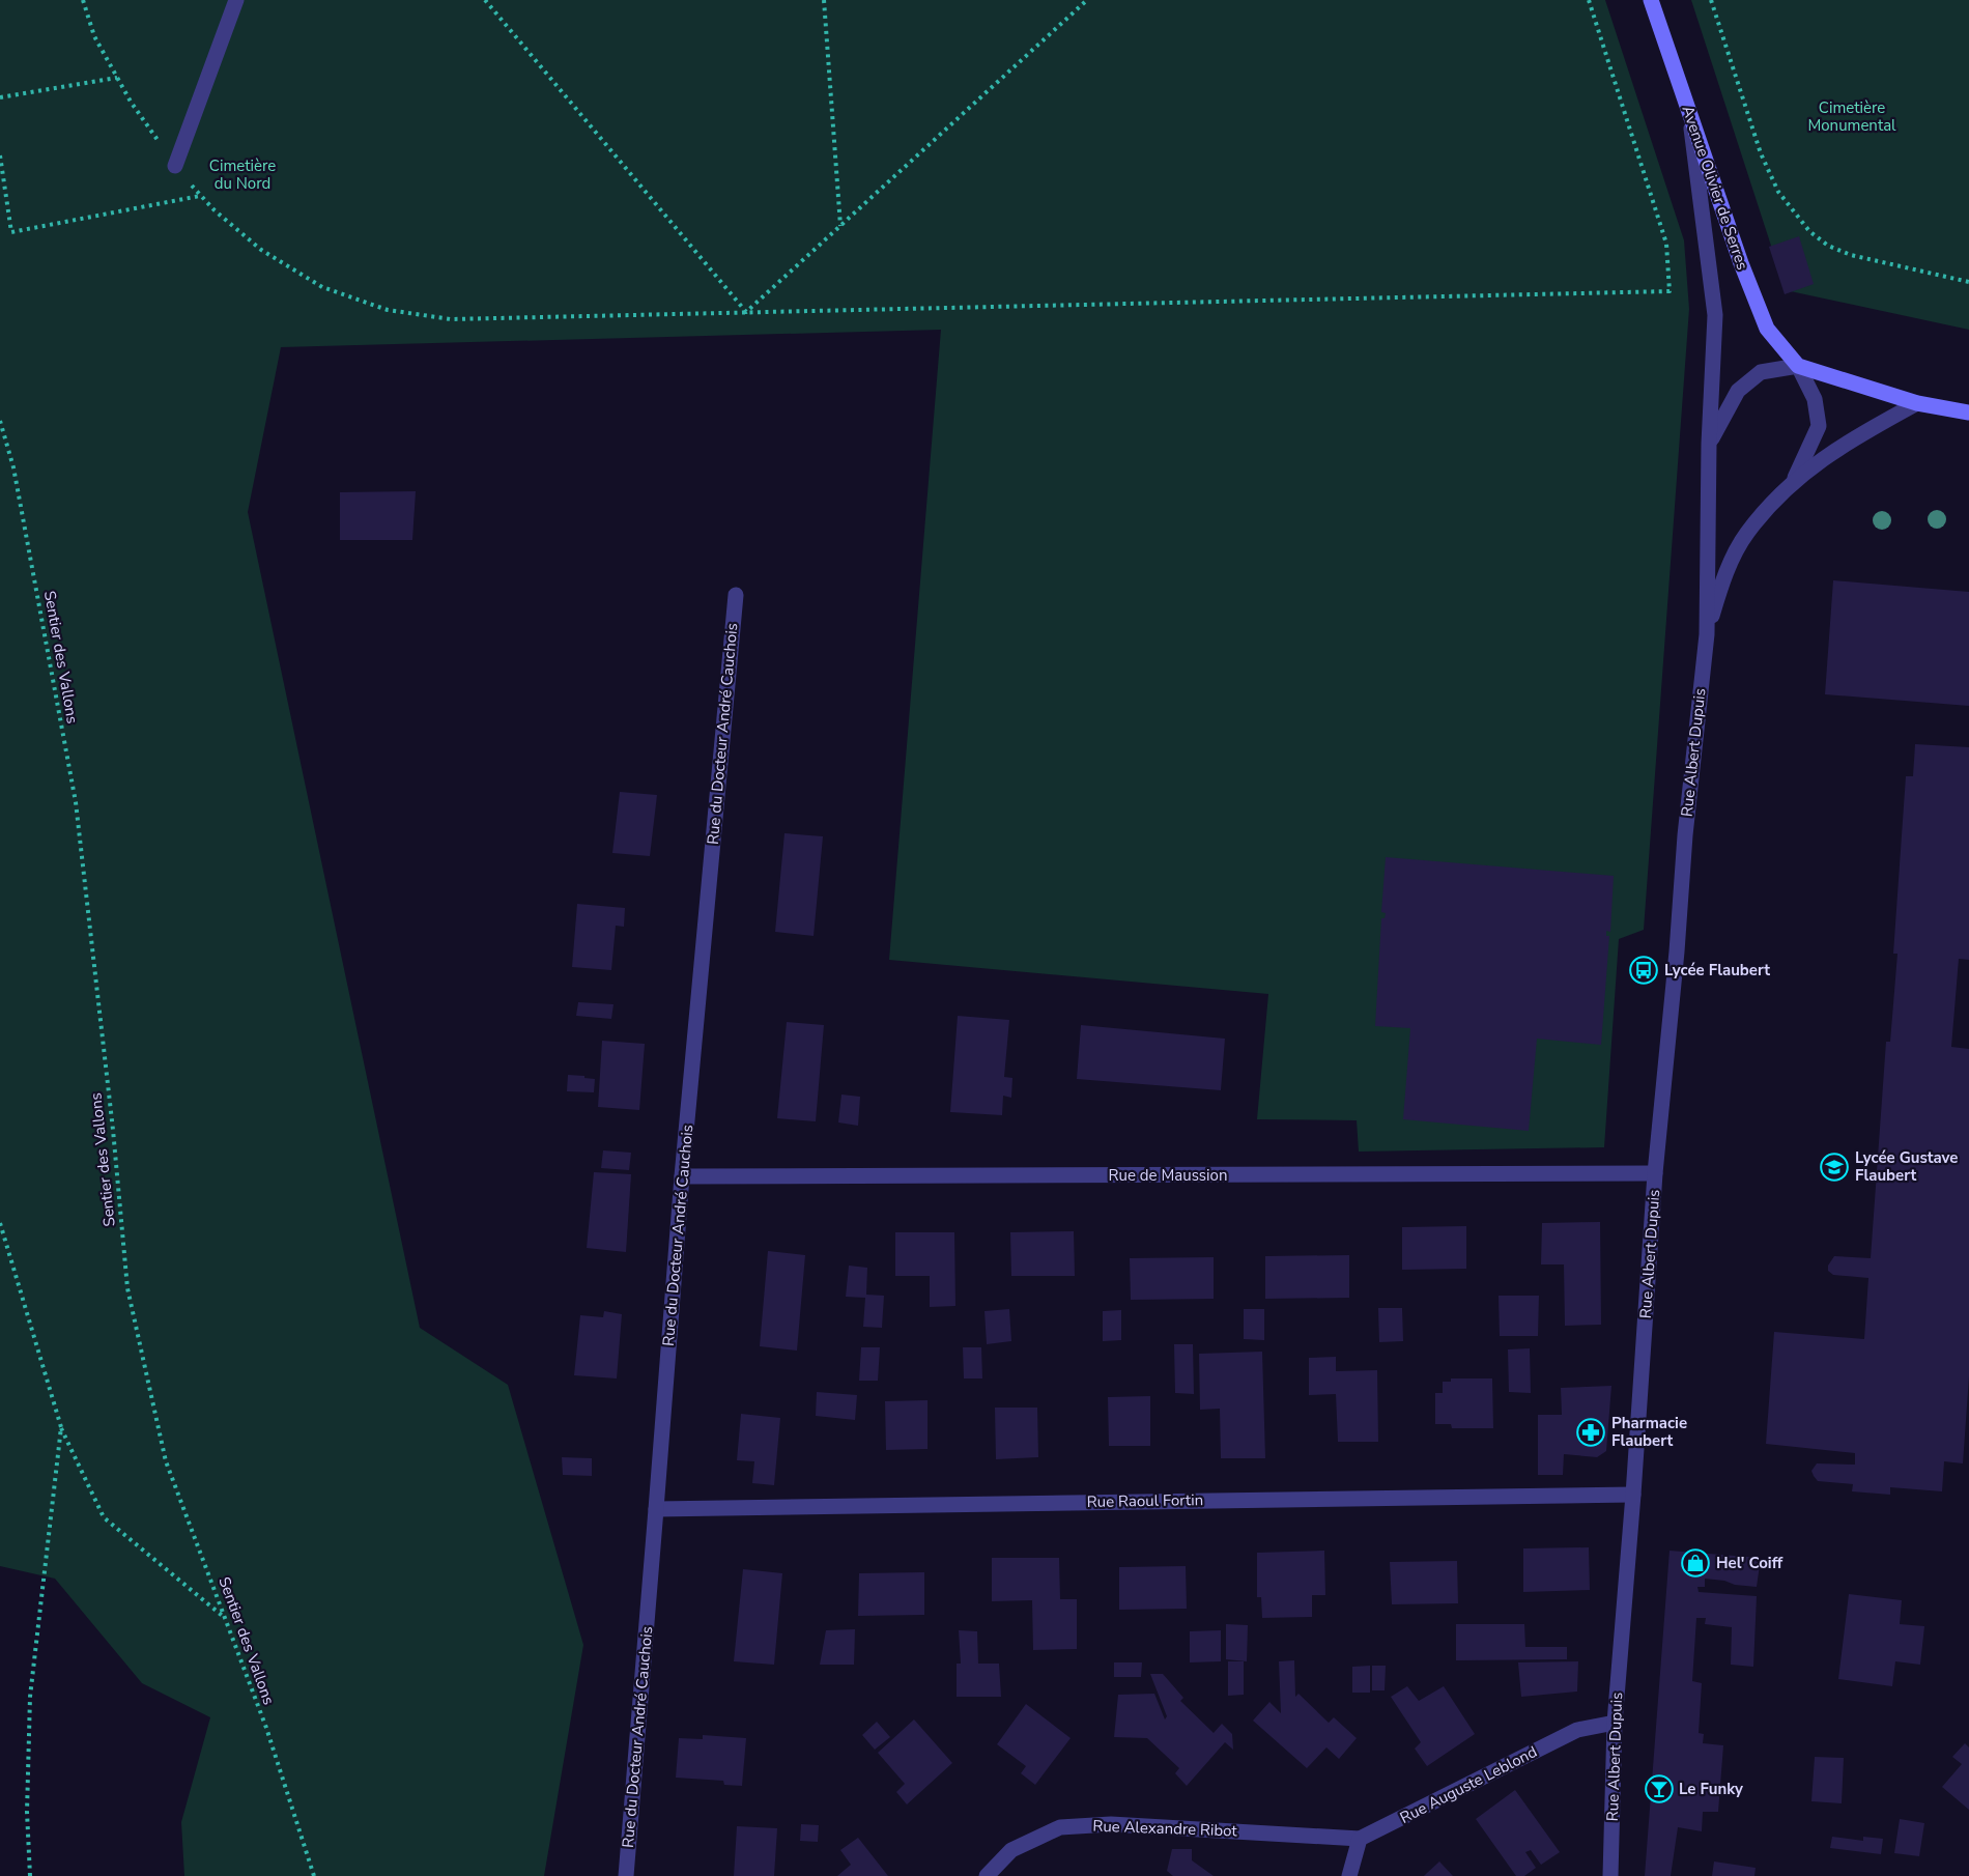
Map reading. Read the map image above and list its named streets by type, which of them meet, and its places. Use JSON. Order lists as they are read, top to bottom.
{
  "streets": {
    "street": [
      "Avenue Olivier de Serres",
      "Rue du Docteur André Cauchois",
      "Rue Albert Dupuis",
      "Rue de Maussion",
      "Rue Raoul Fortin",
      "Rue Auguste Leblond",
      "Rue Alexandre Ribot"
    ],
    "path": ["Sentier des Vallons"]
  },
  "crossings": [
    ["Avenue Olivier de Serres", "Rue Albert Dupuis"],
    ["Rue du Docteur André Cauchois", "Rue de Maussion"],
    ["Rue du Docteur André Cauchois", "Rue Raoul Fortin"],
    ["Rue Albert Dupuis", "Rue de Maussion"],
    ["Rue Albert Dupuis", "Rue Raoul Fortin"],
    ["Rue Albert Dupuis", "Rue Auguste Leblond"],
    ["Rue Auguste Leblond", "Rue Alexandre Ribot"]
  ],
  "parks": ["Cimetière Monumental", "Cimetière du Nord"],
  "places": {
    "bus stop": ["Lycée Flaubert"],
    "school or university": ["Lycée Gustave Flaubert"],
    "pharmacy": ["Pharmacie Flaubert"],
    "shop": ["Hel' Coiff"],
    "bar": ["Le Funky"]
  }
}
